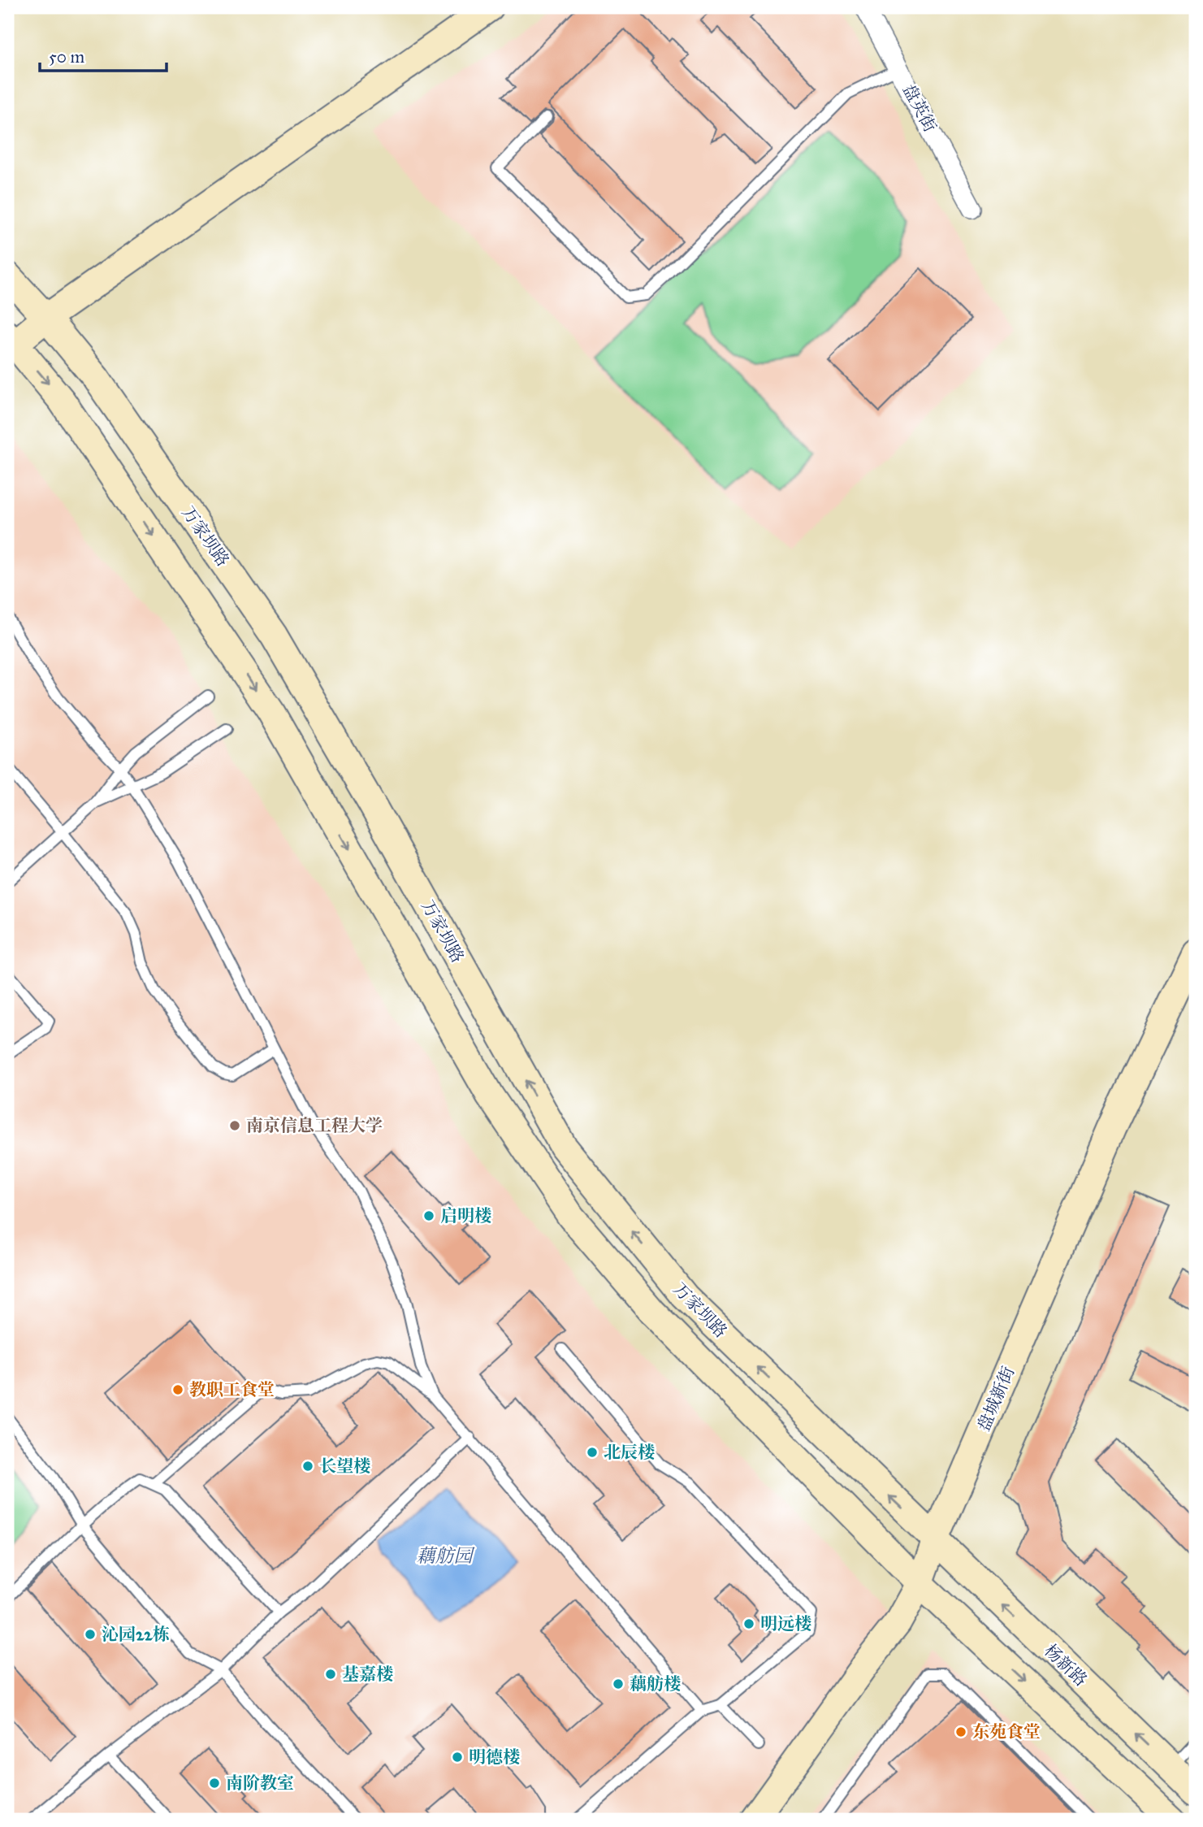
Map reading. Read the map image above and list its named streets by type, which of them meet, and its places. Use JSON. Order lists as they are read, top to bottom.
{
  "streets": {
    "main road": ["万家坝路", "盘城新街", "杨新路"],
    "street": ["盘英街"]
  },
  "crossings": [
    ["万家坝路", "盘城新街"],
    ["万家坝路", "杨新路"],
    ["盘城新街", "杨新路"]
  ],
  "water": ["藕舫园"],
  "places": [
    "南京信息工程大学",
    "启明楼",
    "教职工食堂",
    "北辰楼",
    "长望楼",
    "明远楼",
    "沁园22栋",
    "基嘉楼",
    "藕舫楼",
    "东苑食堂",
    "明德楼",
    "南阶教室"
  ],
  "scale_bar": "50 m"
}
